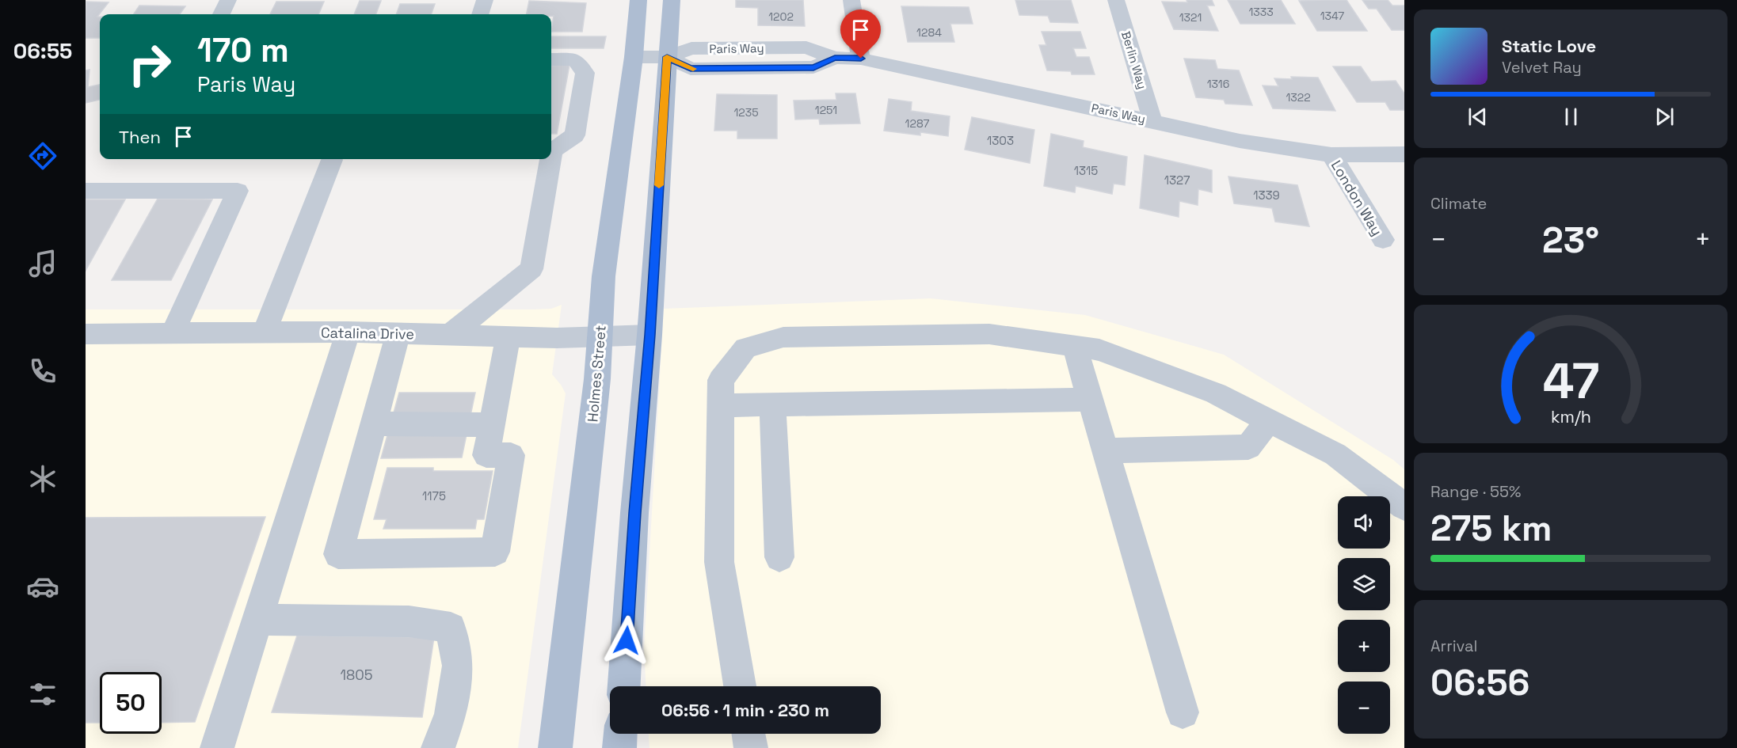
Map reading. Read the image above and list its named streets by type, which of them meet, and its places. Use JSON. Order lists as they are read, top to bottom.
{
  "streets": {
    "main road": ["Holmes Street"],
    "street": [
      "Paris Way",
      "Berlin Way",
      "London Way",
      "Catalina Drive"
    ]
  },
  "crossings": [
    ["Paris Way", "Berlin Way"],
    ["Paris Way", "London Way"],
    ["Paris Way", "Holmes Street"],
    ["Catalina Drive", "Holmes Street"]
  ],
  "house_numbers": [
    "1333",
    "1347",
    "1202",
    "1321",
    "1284",
    "1316",
    "1322",
    "1251",
    "1235",
    "1287",
    "1303",
    "1315",
    "1327",
    "1339",
    "1175",
    "1805"
  ],
  "page": {
    "tabs": "06:55",
    "turn": ["170 m", "Paris Way"],
    "song": ["Static Love", "Velvet Ray"],
    "then": "Then",
    "tile": [
      "Climate",
      ["Range · 55%", "275 km"],
      ["Arrival", "06:56"]
    ],
    "heat": ["−", "23°", "+"],
    "map_buttons": ["+", "−"],
    "limit": "50",
    "trip": "06:56 · 1 min · 230 m",
    "gauge": ["47", "km/h"]
  }
}
